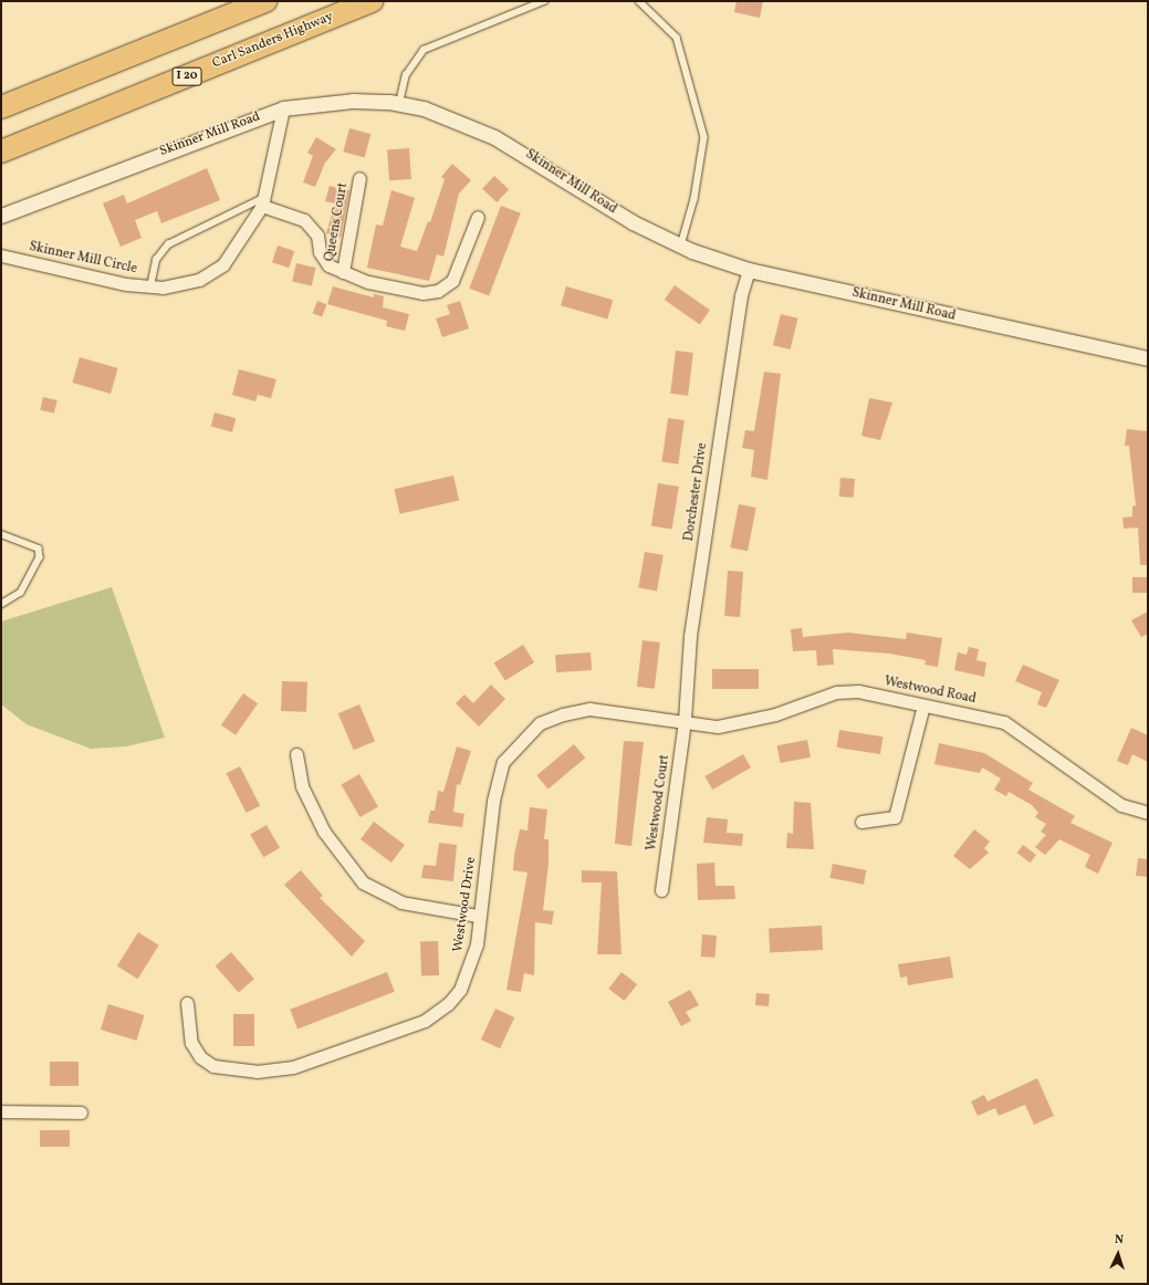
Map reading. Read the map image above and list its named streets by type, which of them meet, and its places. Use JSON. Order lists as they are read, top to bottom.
{
  "streets": {
    "highway": ["Carl Sanders Highway", "I 20"],
    "street": [
      "Skinner Mill Road",
      "Queens Court",
      "Skinner Mill Circle",
      "Dorchester Drive",
      "Westwood Road",
      "Westwood Court",
      "Westwood Drive"
    ]
  },
  "crossings": [
    ["Skinner Mill Road", "Skinner Mill Circle"],
    ["Skinner Mill Road", "Dorchester Drive"],
    ["Dorchester Drive", "Westwood Road"],
    ["Dorchester Drive", "Westwood Court"],
    ["Dorchester Drive", "Westwood Drive"],
    ["Westwood Road", "Westwood Court"],
    ["Westwood Road", "Westwood Drive"],
    ["Westwood Court", "Westwood Drive"]
  ],
  "north": "top"
}
